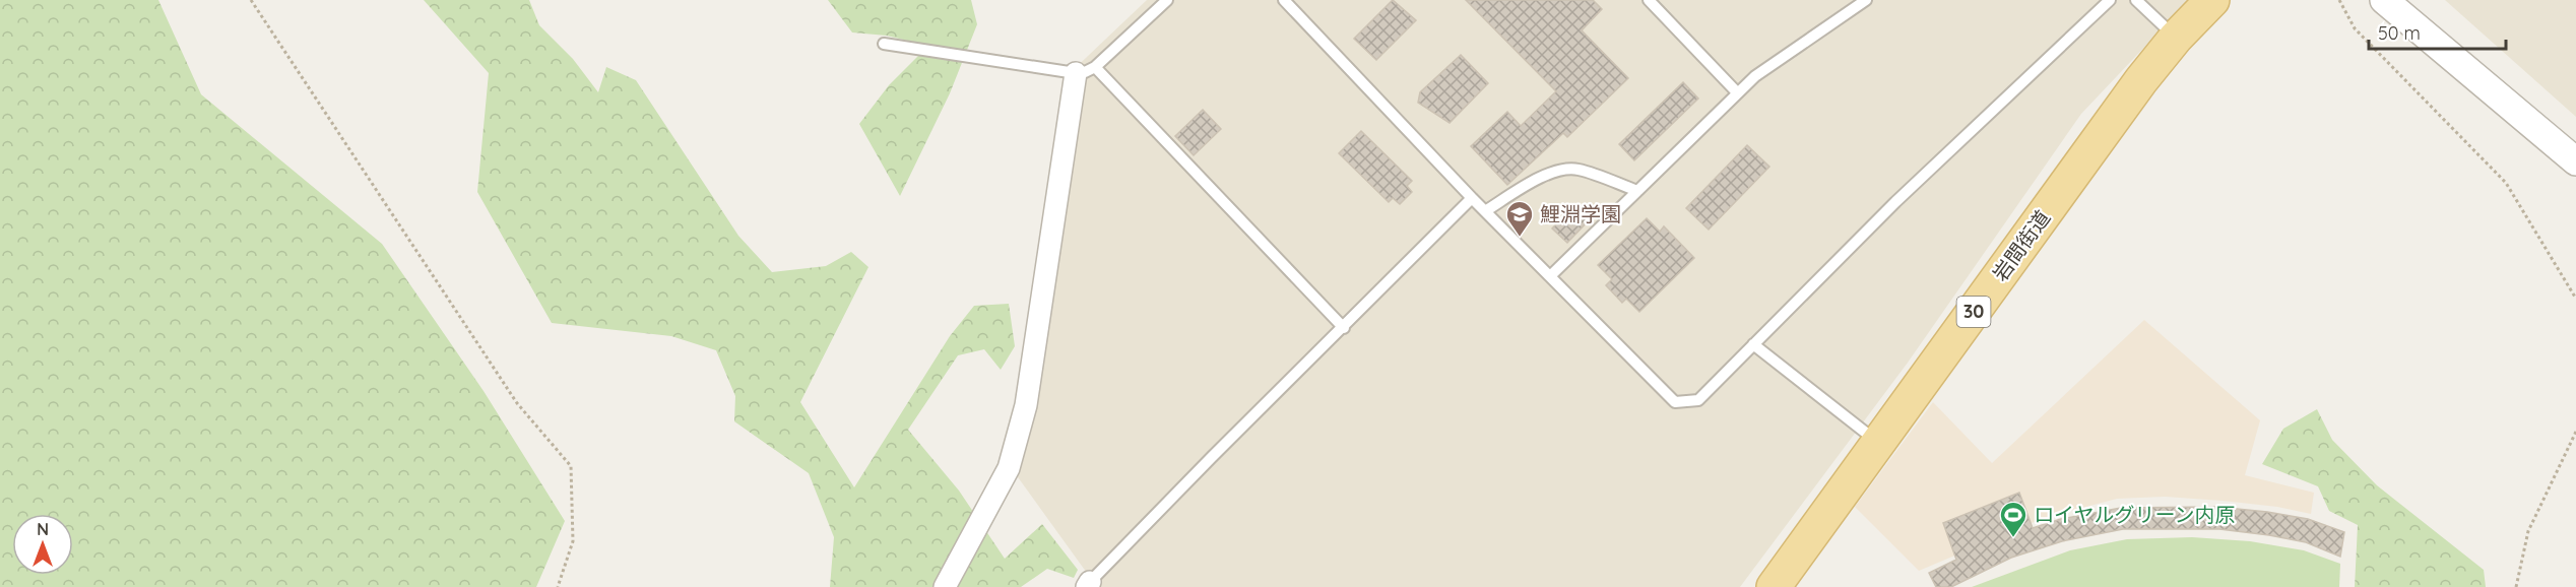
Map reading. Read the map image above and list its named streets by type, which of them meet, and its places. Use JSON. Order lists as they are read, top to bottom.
{
  "streets": {
    "main road": ["岩間街道", "30"]
  },
  "places": {
    "school or university": ["鯉淵学園"],
    "sports": ["ロイヤルグリーン内原"]
  },
  "scale_bar": "50 m",
  "north": "top"
}
